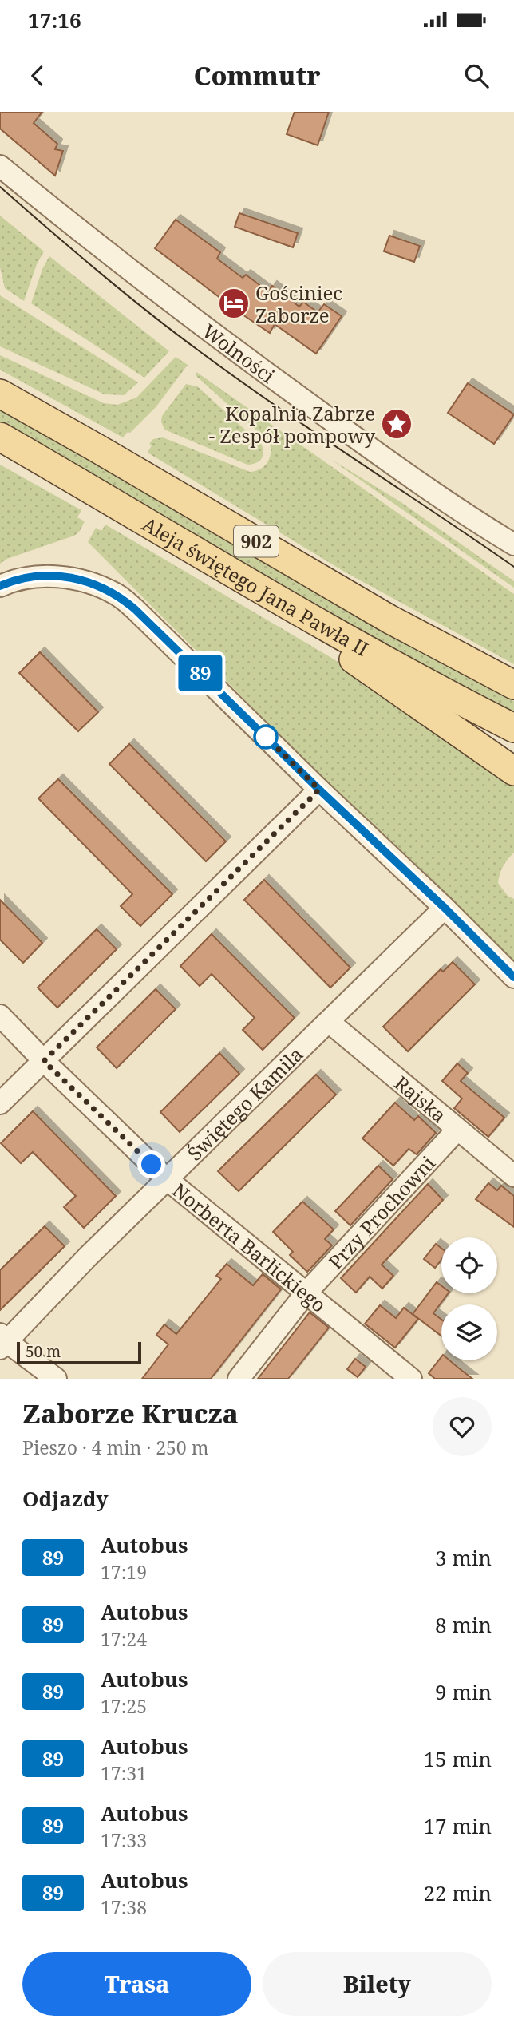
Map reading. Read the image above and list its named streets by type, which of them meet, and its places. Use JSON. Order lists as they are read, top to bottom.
{
  "streets": {
    "main road": ["902", "Aleja świętego Jana Pawła II"],
    "street": [
      "Wolności",
      "Rajska",
      "Świętego Kamila",
      "Przy Prochowni",
      "Norberta Barlickiego"
    ]
  },
  "crossings": [
    ["Rajska", "Świętego Kamila"],
    ["Rajska", "Przy Prochowni"],
    ["Świętego Kamila", "Norberta Barlickiego"],
    ["Przy Prochowni", "Norberta Barlickiego"]
  ],
  "places": {
    "hotel": ["Gościniec Zaborze"],
    "place": ["Kopalnia Zabrze - Zespół pompowy"]
  },
  "lines": ["bus line 89"],
  "scale_bar": "50 m",
  "page": {
    "status": "17:16",
    "header": "Commutr",
    "on_map": "89",
    "scale": "50 m",
    "heading": [
      ["Zaborze Krucza", "Pieszo · 4 min · 250 m"],
      "Odjazdy"
    ],
    "list": [
      {
        "mark": "89",
        "name": "Autobus",
        "note": "17:19",
        "value": "3 min"
      },
      {
        "mark": "89",
        "name": "Autobus",
        "note": "17:24",
        "value": "8 min"
      },
      {
        "mark": "89",
        "name": "Autobus",
        "note": "17:25",
        "value": "9 min"
      },
      {
        "mark": "89",
        "name": "Autobus",
        "note": "17:31",
        "value": "15 min"
      },
      {
        "mark": "89",
        "name": "Autobus",
        "note": "17:33",
        "value": "17 min"
      },
      {
        "mark": "89",
        "name": "Autobus",
        "note": "17:38",
        "value": "22 min"
      }
    ],
    "buttons": ["Trasa", "Bilety"]
  }
}
